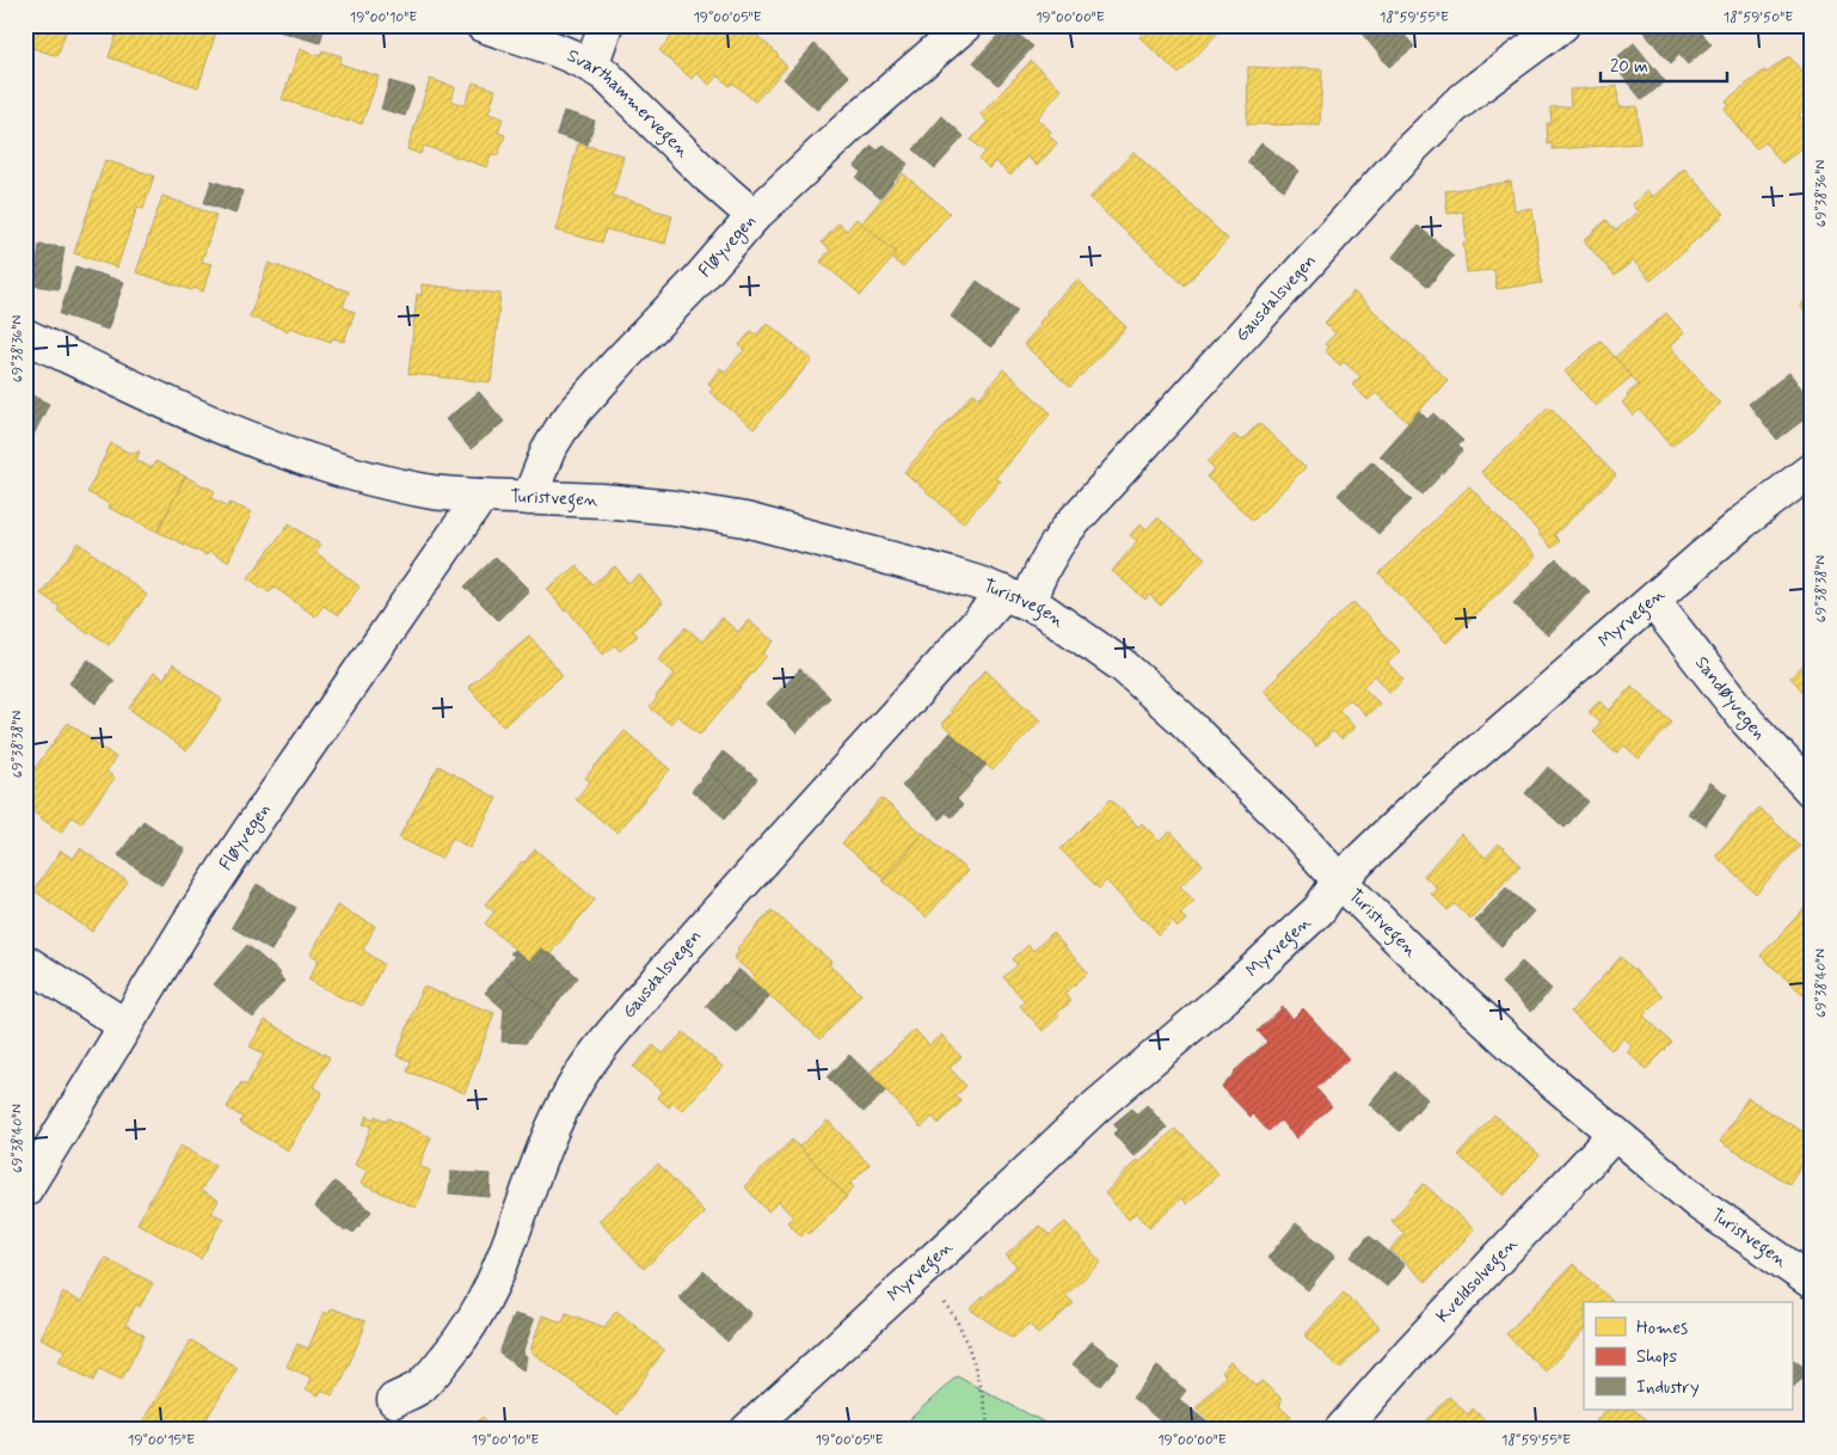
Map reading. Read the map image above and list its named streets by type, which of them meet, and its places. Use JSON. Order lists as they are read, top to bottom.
{
  "streets": {
    "street": [
      "Svarthammervegen",
      "Fløyvegen",
      "Gausdalsvegen",
      "Turistvegen",
      "Myrvegen",
      "Sandøyvegen",
      "Kveldsolvegen"
    ]
  },
  "crossings": [
    ["Svarthammervegen", "Fløyvegen"],
    ["Fløyvegen", "Turistvegen"],
    ["Gausdalsvegen", "Turistvegen"],
    ["Turistvegen", "Myrvegen"],
    ["Turistvegen", "Kveldsolvegen"],
    ["Myrvegen", "Sandøyvegen"]
  ],
  "legend": ["Homes", "Shops", "Industry"],
  "scale_bar": "20 m",
  "coordinates": [
    "19°00'10\"E",
    "19°00'05\"E",
    "19°00'00\"E",
    "18°59'55\"E",
    "18°59'50\"E",
    "69°38'36\"N",
    "69°38'38\"N",
    "69°38'40\"N",
    "19°00'15\"E"
  ]
}
